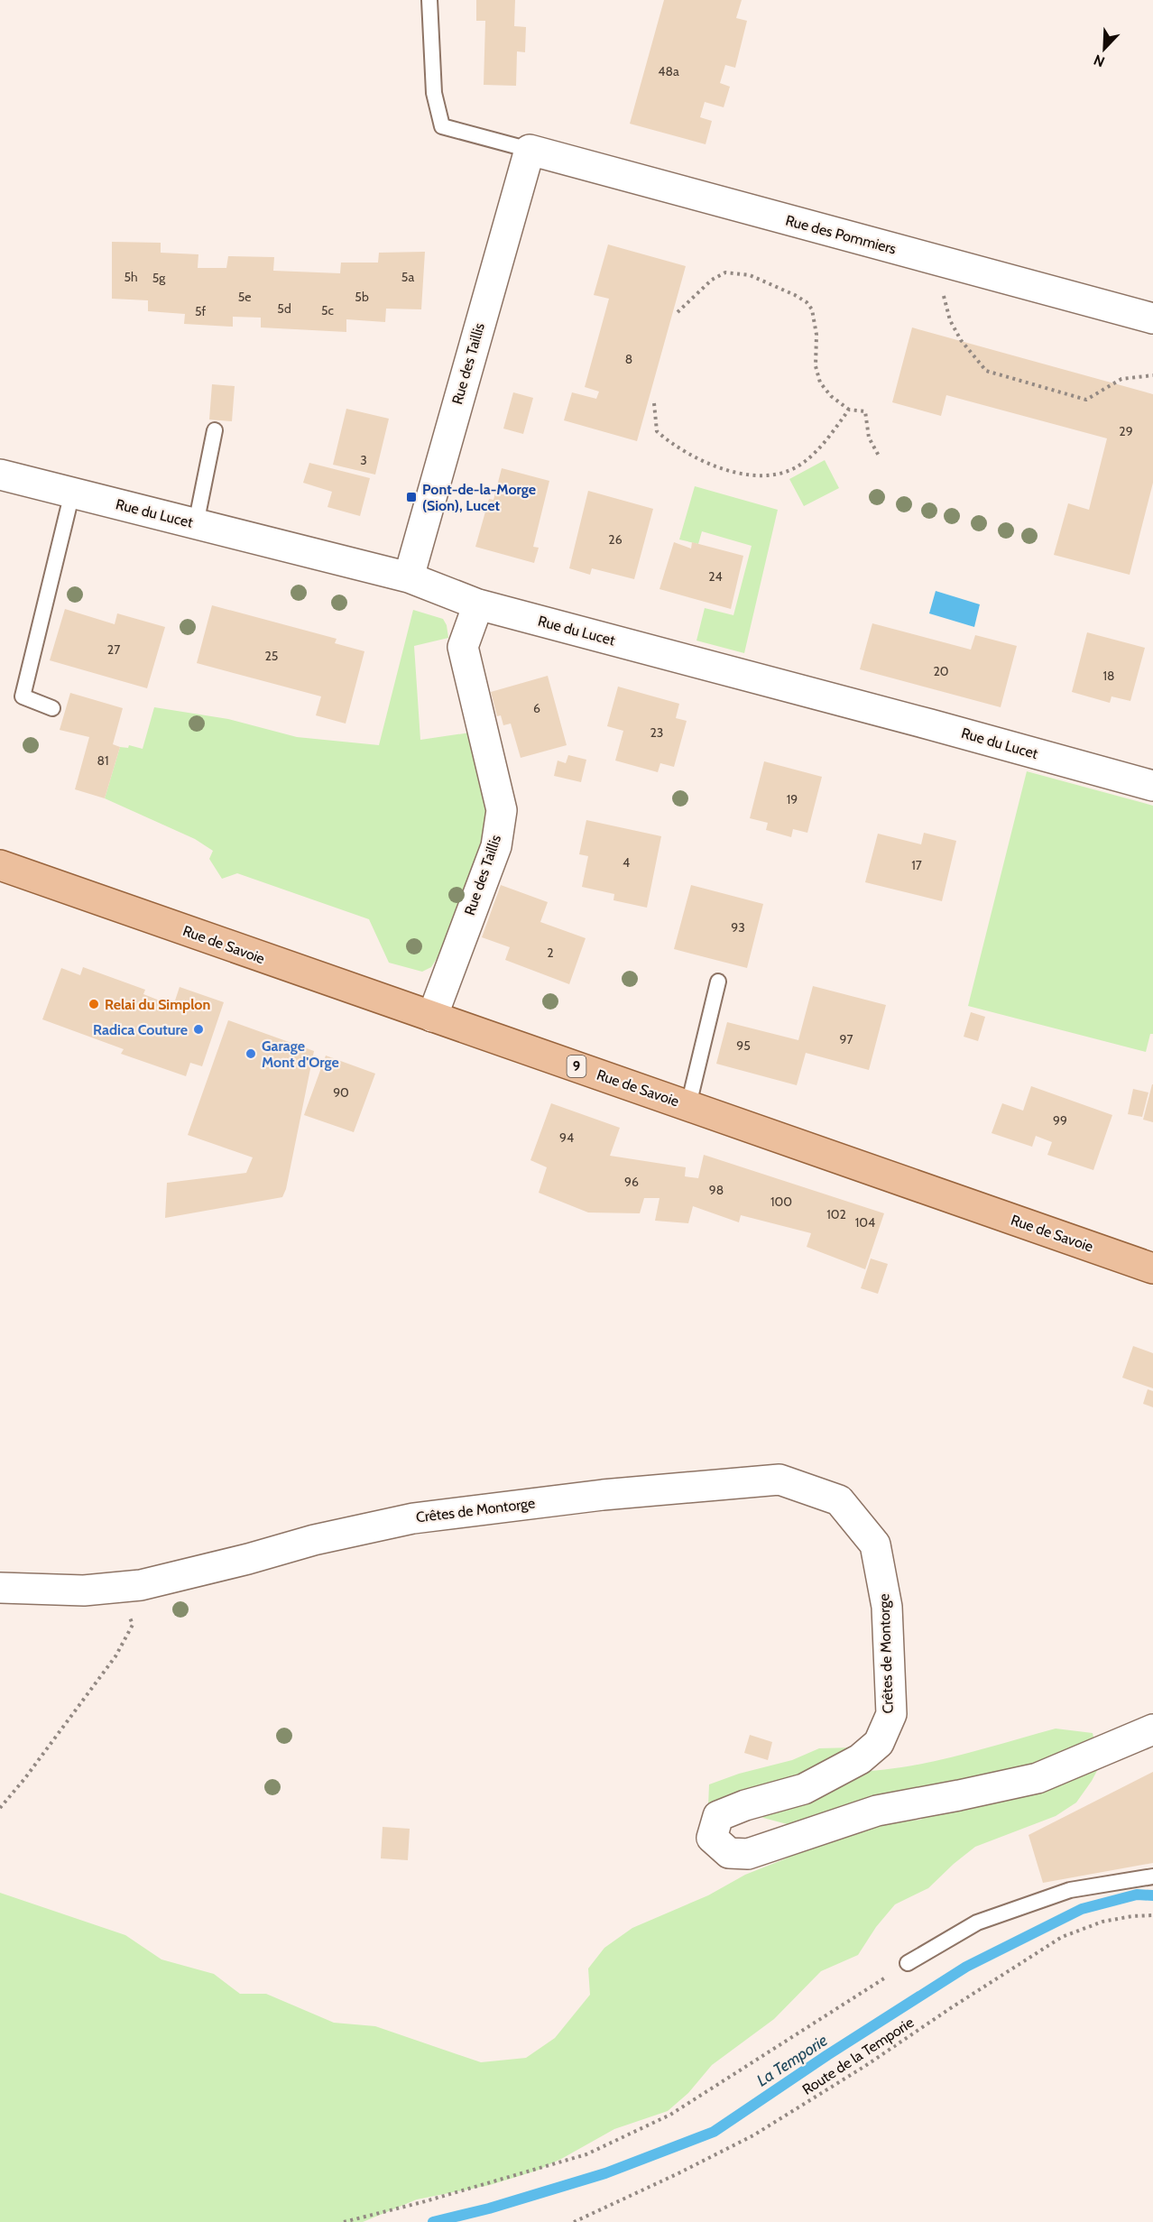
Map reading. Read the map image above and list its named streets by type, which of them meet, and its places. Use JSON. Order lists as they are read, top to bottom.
{
  "streets": {
    "main road": ["Rue de Savoie", "9"],
    "street": [
      "Rue des Pommiers",
      "Rue des Taillis",
      "Rue du Lucet",
      "Crêtes de Montorge"
    ],
    "path": ["Route de la Temporie"]
  },
  "crossings": [
    ["Rue des Pommiers", "Rue des Taillis"],
    ["Rue des Taillis", "Rue du Lucet"],
    ["Rue des Taillis", "Rue de Savoie"]
  ],
  "water": ["La Temporie"],
  "places": {
    "transit": ["Pont-de-la-Morge (Sion), Lucet"],
    "other": ["Relai du Simplon", "Radica Couture", "Garage Mont d'Orge"]
  },
  "house_numbers": [
    "48a",
    "5h",
    "5a",
    "5g",
    "5e",
    "5b",
    "5d",
    "5c",
    "5f",
    "8",
    "29",
    "3",
    "26",
    "24",
    "27",
    "25",
    "20",
    "18",
    "6",
    "23",
    "81",
    "19",
    "4",
    "17",
    "93",
    "2",
    "97",
    "95",
    "90",
    "99",
    "94",
    "96",
    "98",
    "100",
    "102",
    "104"
  ],
  "north": "bottom left"
}
